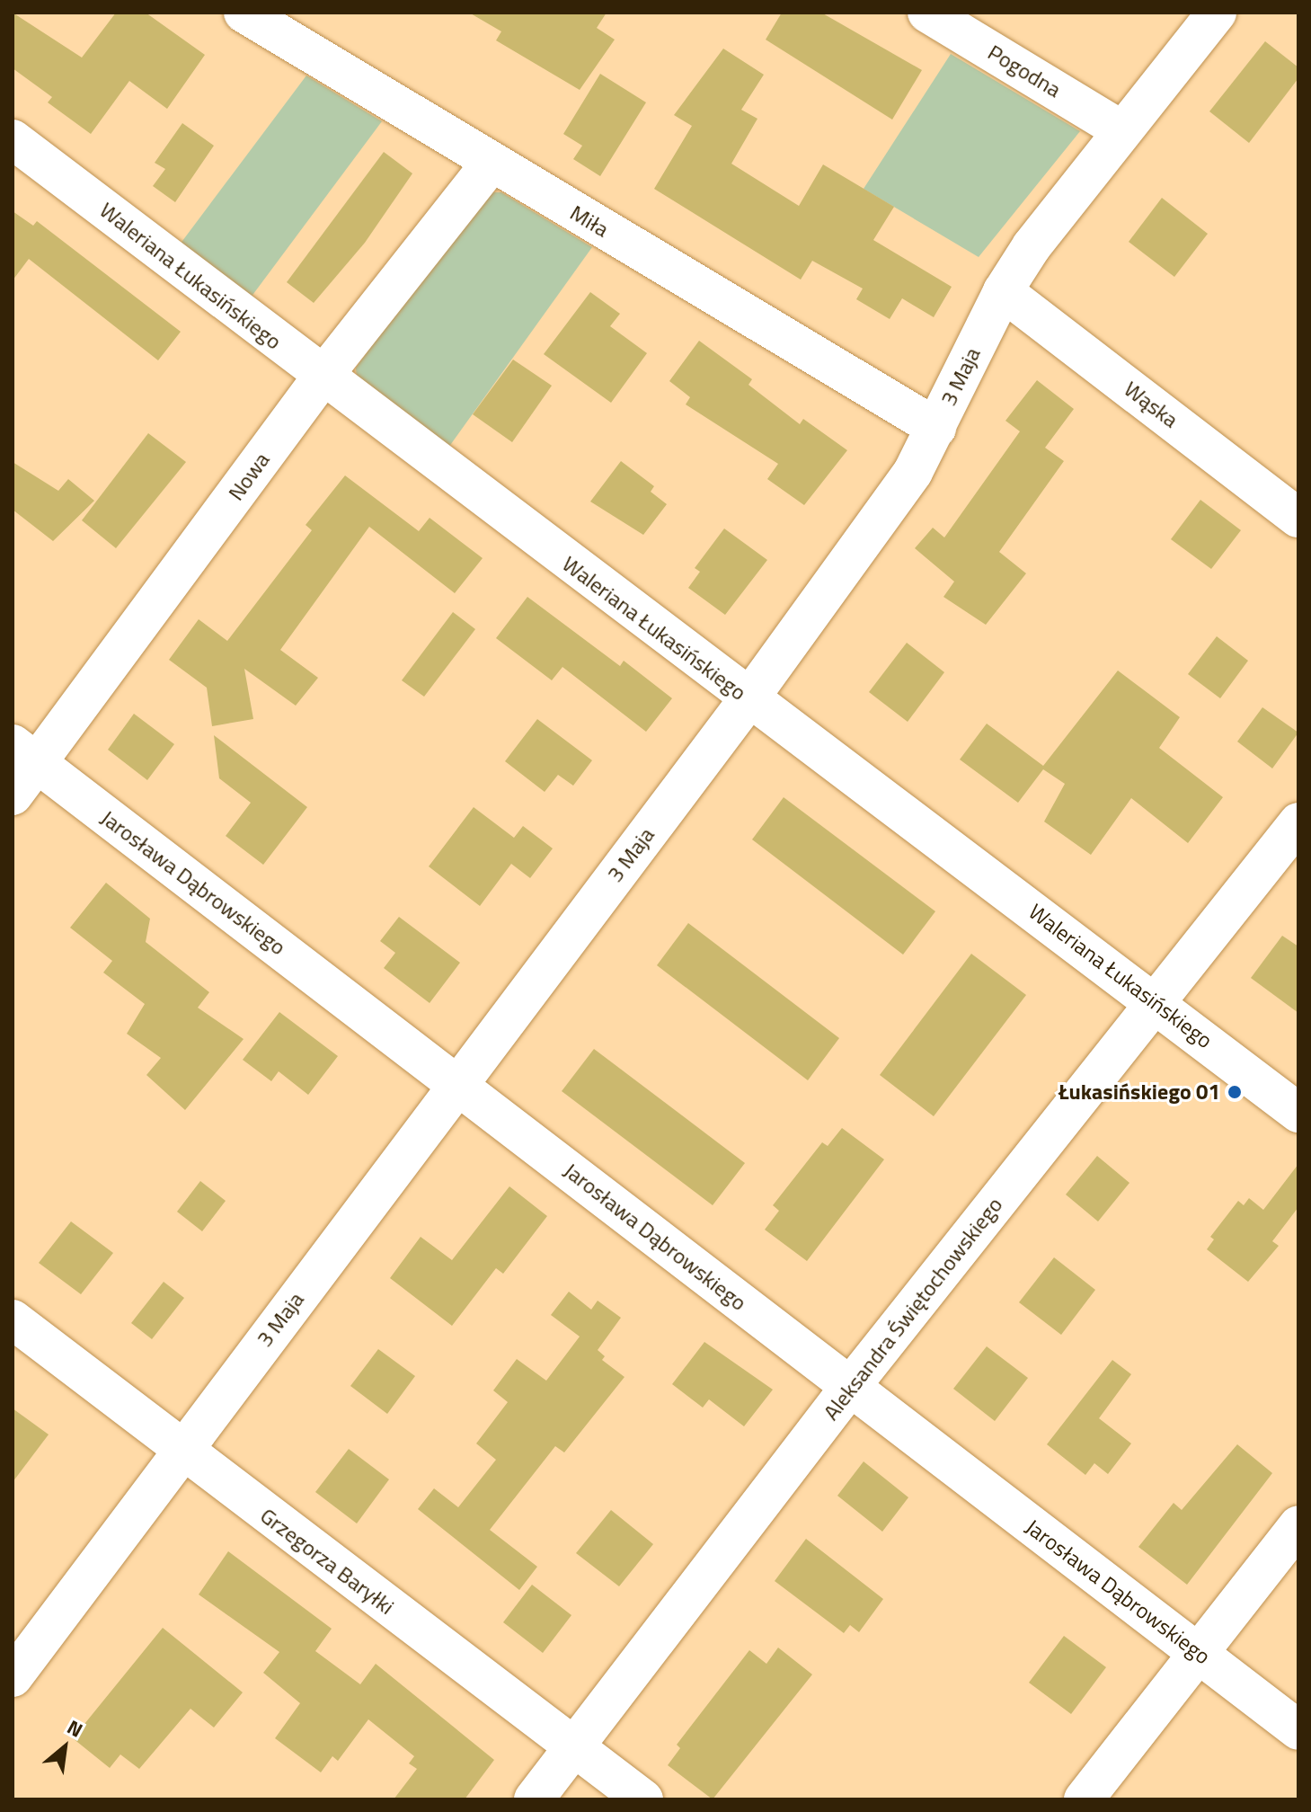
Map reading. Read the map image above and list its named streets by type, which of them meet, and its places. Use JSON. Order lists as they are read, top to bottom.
{
  "streets": {
    "street": [
      "Pogodna",
      "Miła",
      "Waleriana Łukasińskiego",
      "3 Maja",
      "Wąska",
      "Nowa",
      "Jarosława Dąbrowskiego",
      "Aleksandra Świętochowskiego",
      "Grzegorza Baryłki"
    ]
  },
  "crossings": [
    ["Pogodna", "3 Maja"],
    ["Miła", "3 Maja"],
    ["Miła", "Nowa"],
    ["Waleriana Łukasińskiego", "3 Maja"],
    ["Waleriana Łukasińskiego", "Nowa"],
    ["Waleriana Łukasińskiego", "Aleksandra Świętochowskiego"],
    ["3 Maja", "Wąska"],
    ["3 Maja", "Jarosława Dąbrowskiego"],
    ["3 Maja", "Grzegorza Baryłki"],
    ["Nowa", "Jarosława Dąbrowskiego"],
    ["Jarosława Dąbrowskiego", "Aleksandra Świętochowskiego"],
    ["Aleksandra Świętochowskiego", "Grzegorza Baryłki"]
  ],
  "places": ["Łukasińskiego 01"],
  "north": "top right"
}
